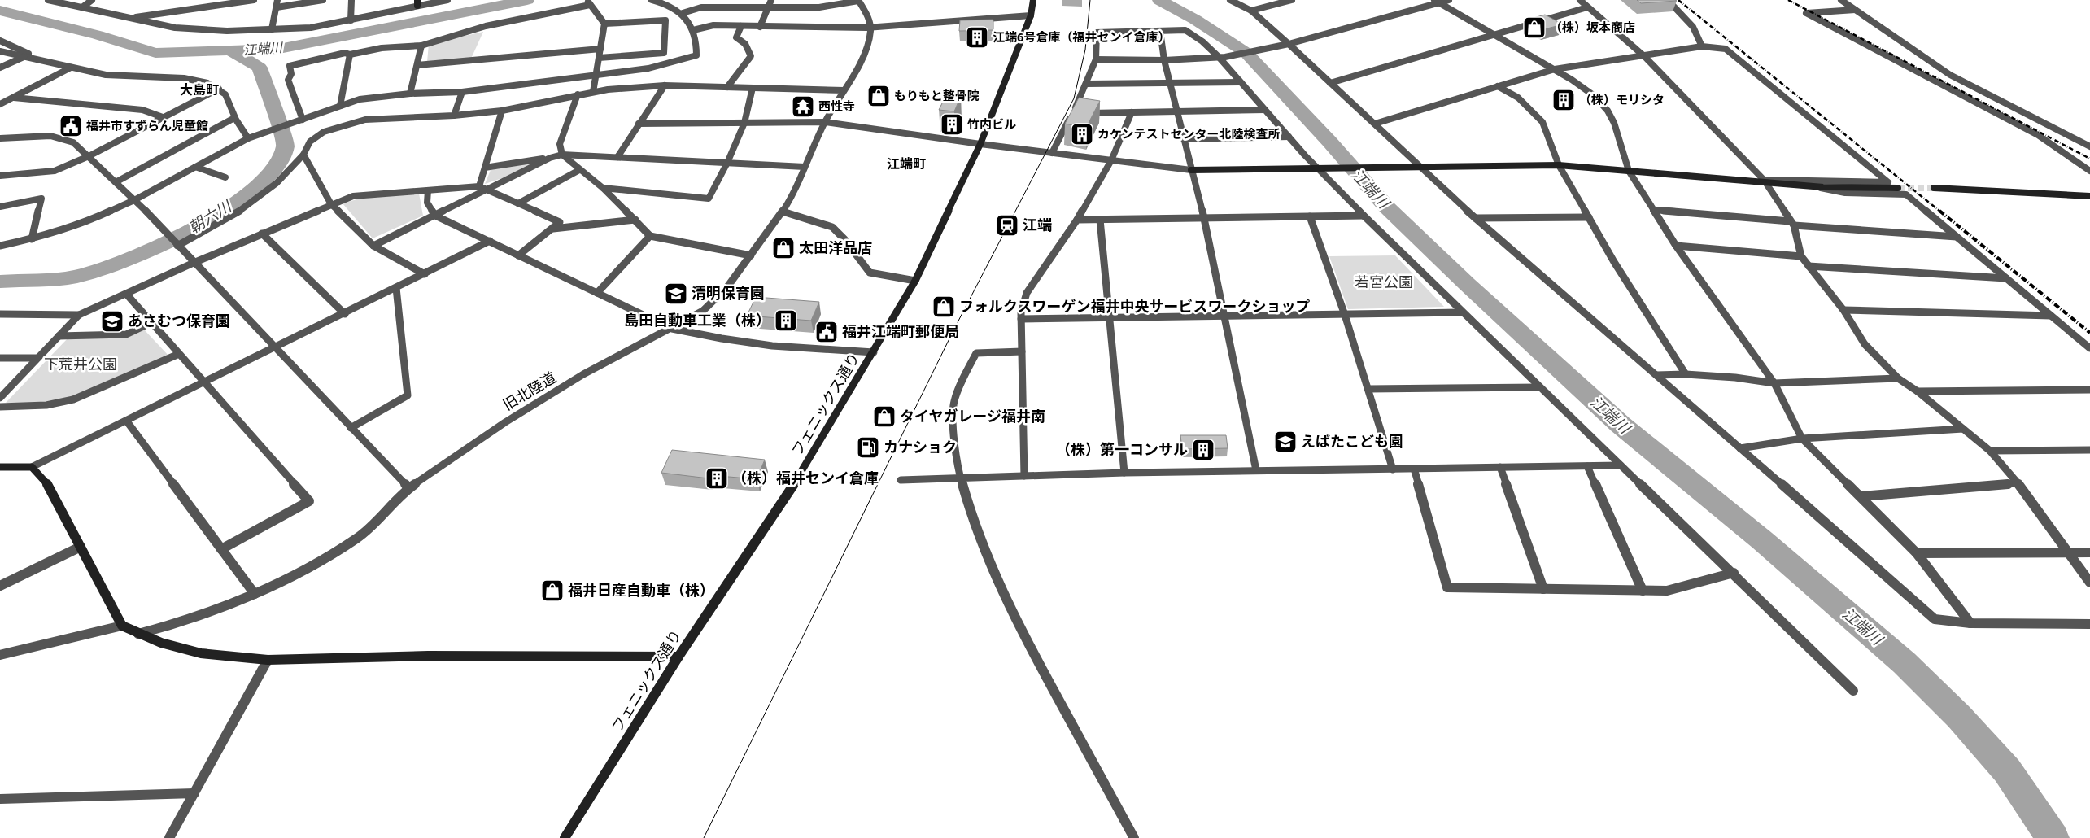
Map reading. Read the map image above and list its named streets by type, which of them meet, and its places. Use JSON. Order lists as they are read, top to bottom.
{
  "streets": {
    "street": ["旧北陸道", "フェニックス通り"]
  },
  "districts": ["大島町", "江端町"],
  "water": ["江端川", "朝六川"],
  "parks": ["若宮公園", "下荒井公園"],
  "places": {
    "shop": [
      "（株）坂本商店",
      "もりもと整骨院",
      "太田洋品店",
      "フォルクスワーゲン福井中央サービスワークショップ",
      "タイヤガレージ福井南",
      "福井日産自動車（株）"
    ],
    "building": [
      "江端6号倉庫（福井センイ倉庫）",
      "（株）モリシタ",
      "竹内ビル",
      "カケンテストセンター北陸検査所",
      "島田自動車工業（株）",
      "（株）第一コンサル",
      "（株）福井センイ倉庫"
    ],
    "temple": ["西性寺"],
    "public building": ["福井市すずらん児童館", "福井江端町郵便局"],
    "station": ["江端"],
    "school or university": ["清明保育園", "あさむつ保育園", "えばたこども園"],
    "fuel station": ["カナショク"]
  }
}
